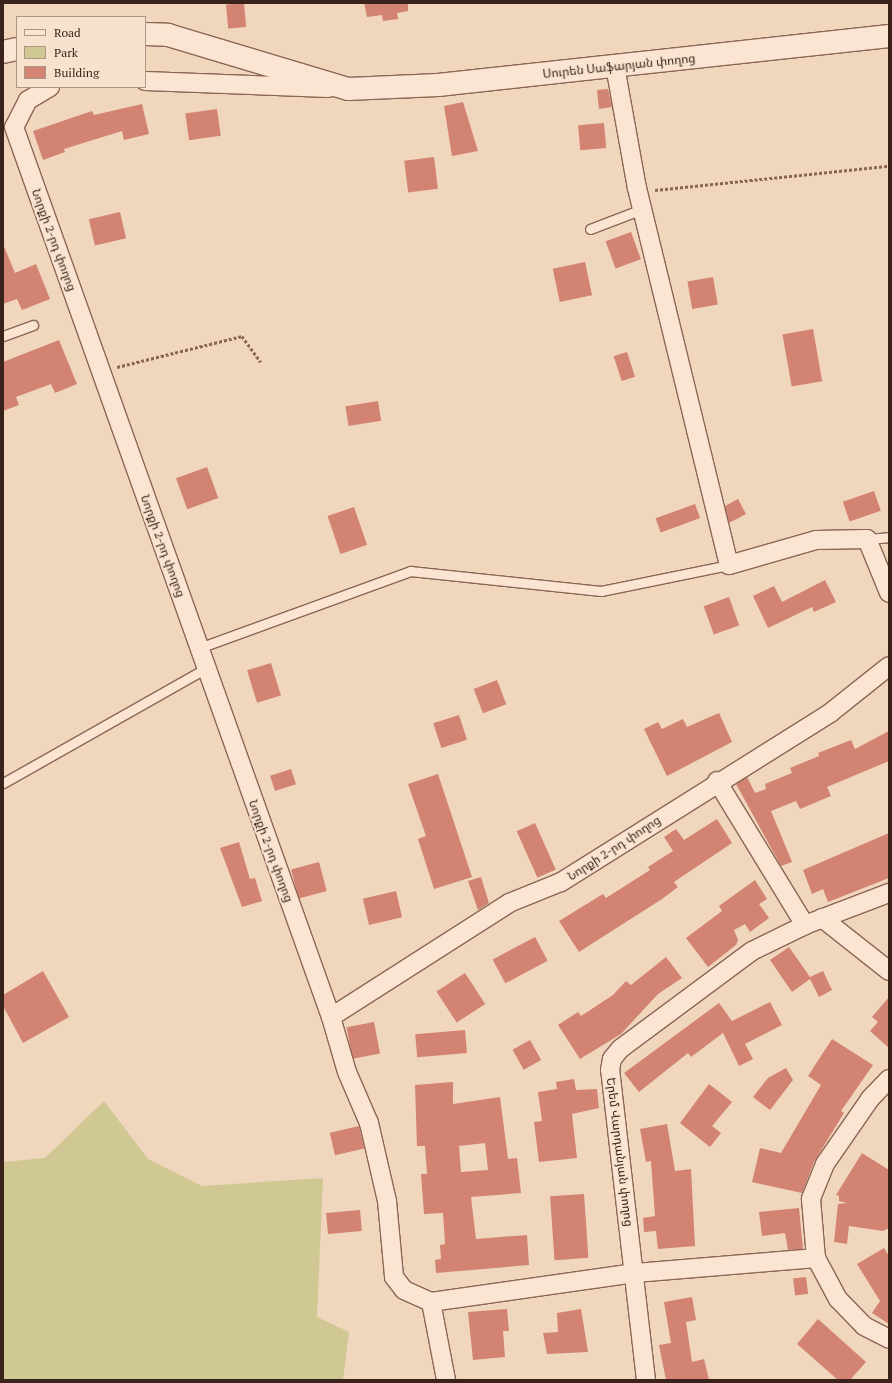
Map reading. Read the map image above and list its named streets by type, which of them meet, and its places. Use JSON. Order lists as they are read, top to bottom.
{
  "streets": {
    "main road": ["Սուրեն Սաֆարյան փողոց"],
    "street": ["Նորքի 2-րդ փողոց", "Երեմ Վարդանյան փողոց"]
  },
  "legend": ["Road", "Park", "Building"]
}
